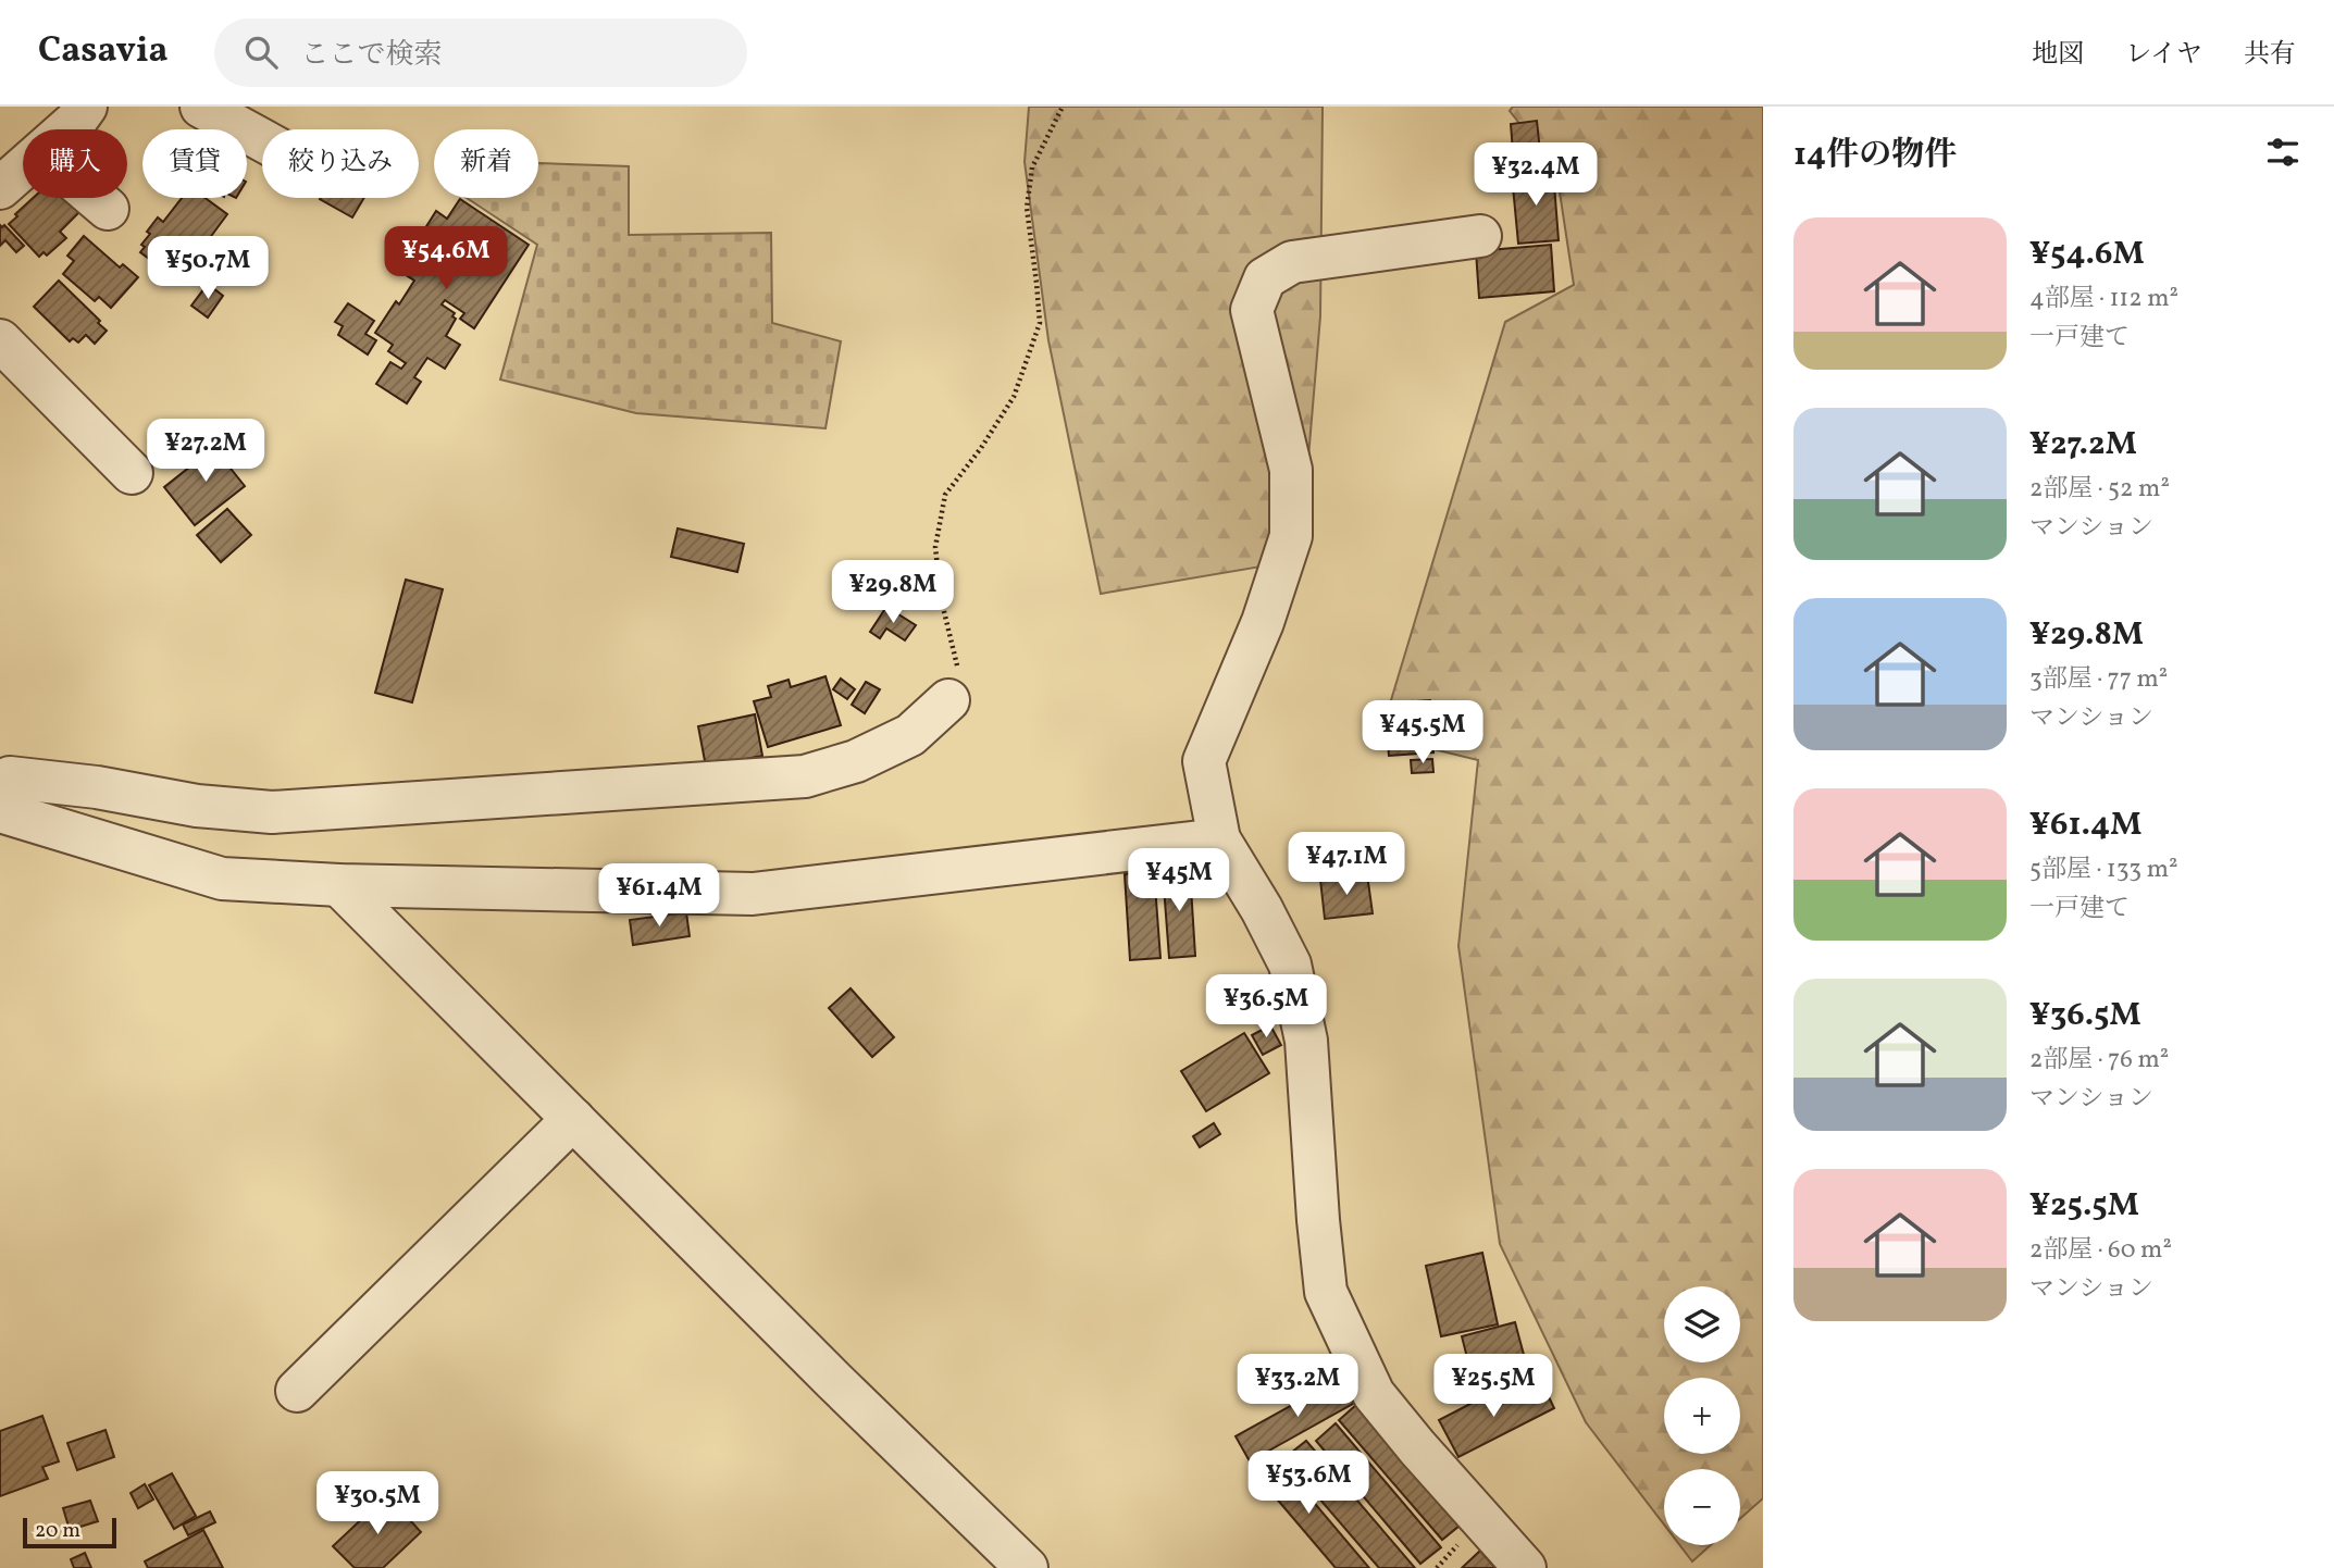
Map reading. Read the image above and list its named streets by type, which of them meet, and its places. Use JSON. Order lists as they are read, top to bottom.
{
  "scale_bar": "20 m",
  "page": {
    "header": "Casavia",
    "search": "ここで検索",
    "nav": ["地図", "レイヤ", "共有"],
    "heading": "14件の物件",
    "chip": [
      "購入",
      "賃貸",
      "絞り込み",
      "新着"
    ],
    "price": [
      "¥32.4M",
      "¥54.6M",
      "¥50.7M",
      "¥27.2M",
      "¥29.8M",
      "¥45.5M",
      "¥47.1M",
      "¥45M",
      "¥61.4M",
      "¥36.5M",
      "¥33.2M",
      "¥25.5M",
      "¥53.6M",
      "¥30.5M"
    ],
    "list": [
      {
        "name": "¥54.6M",
        "note": "4部屋 · 112 m² · 一戸建て"
      },
      {
        "name": "¥27.2M",
        "note": "2部屋 · 52 m² · マンション"
      },
      {
        "name": "¥29.8M",
        "note": "3部屋 · 77 m² · マンション"
      },
      {
        "name": "¥61.4M",
        "note": "5部屋 · 133 m² · 一戸建て"
      },
      {
        "name": "¥36.5M",
        "note": "2部屋 · 76 m² · マンション"
      },
      {
        "name": "¥25.5M",
        "note": "2部屋 · 60 m² · マンション"
      }
    ],
    "map_buttons": ["+", "−"],
    "scale": "20 m"
  }
}
